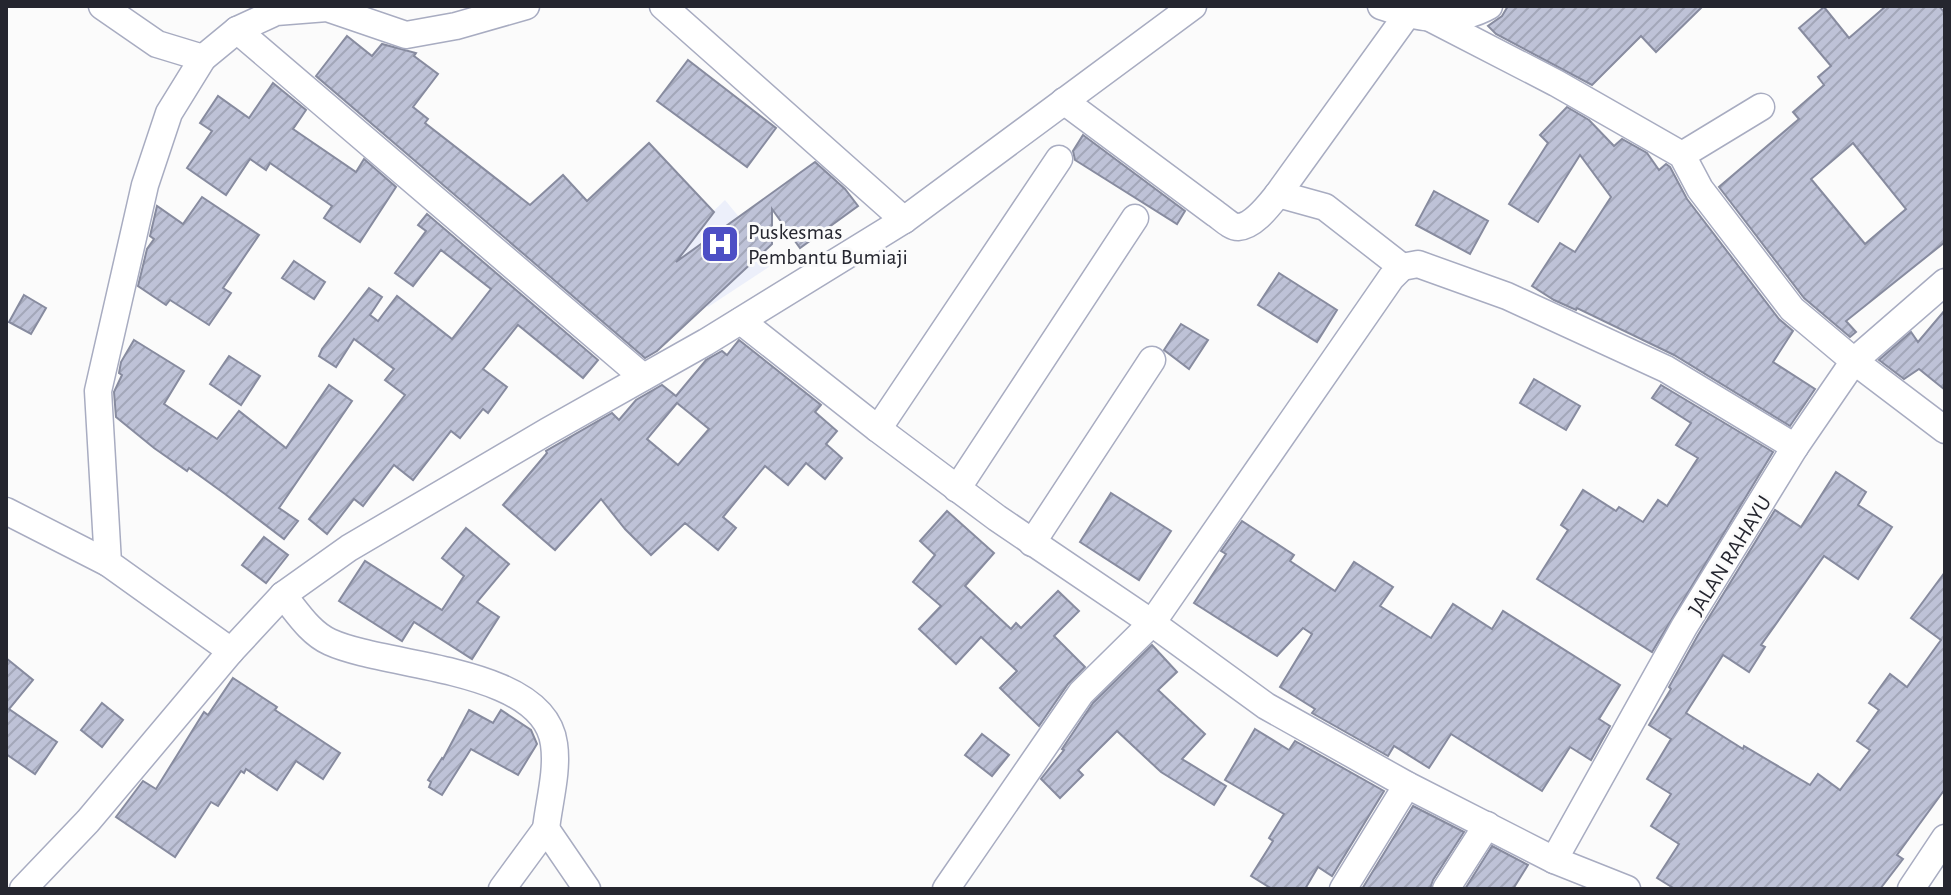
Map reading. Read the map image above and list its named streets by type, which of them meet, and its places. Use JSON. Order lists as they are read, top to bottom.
{
  "streets": {
    "street": ["JALAN RAHAYU"]
  },
  "places": {
    "hospital": ["Puskesmas Pembantu Bumiaji"]
  }
}
